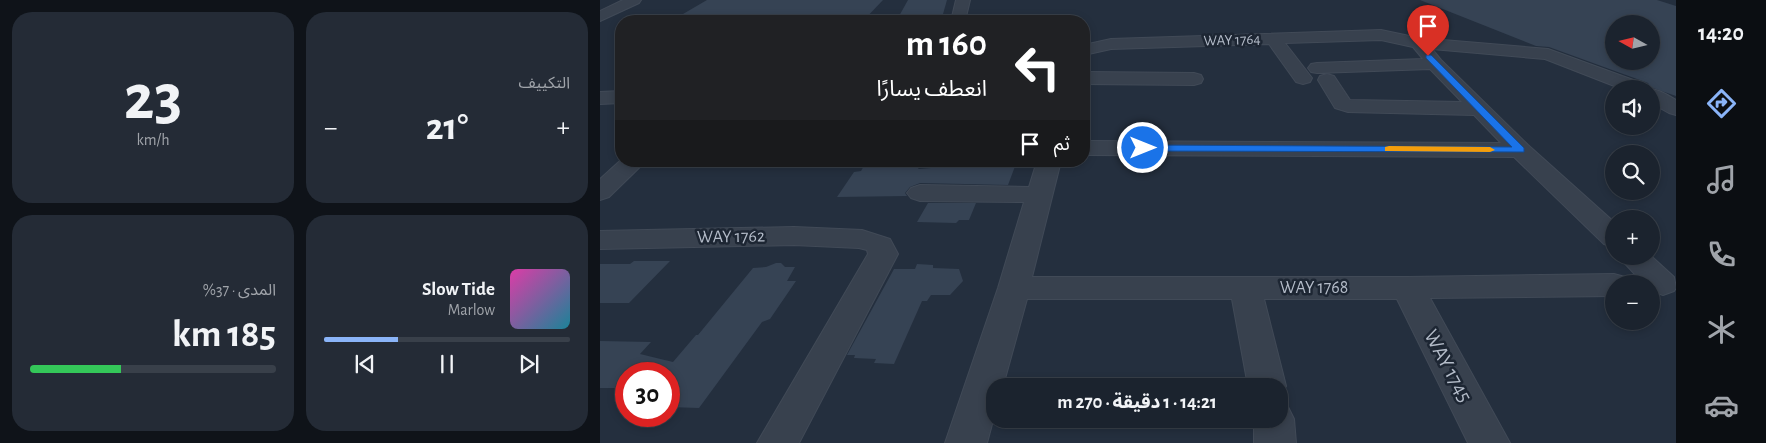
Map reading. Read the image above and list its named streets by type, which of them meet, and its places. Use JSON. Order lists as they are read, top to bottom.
{
  "streets": {
    "street": [
      "WAY 1764",
      "WAY 1762",
      "WAY 1768",
      "WAY 1745"
    ]
  },
  "crossings": [
    ["WAY 1768", "WAY 1745"]
  ],
  "north": "left",
  "page": {
    "tabs": "14:20",
    "tile": [
      "التكييف",
      ["23", "km/h"],
      ["المدى · 37%", "185 km"]
    ],
    "map_buttons": ["+", "−"],
    "turn": ["160 m", "انعطف يسارًا"],
    "heat": ["−", "21°", "+"],
    "then": "ثم",
    "song": ["Slow Tide", "Marlow"],
    "limit": "30",
    "trip": "14:21 · 1 دقيقة · 270 m"
  }
}
